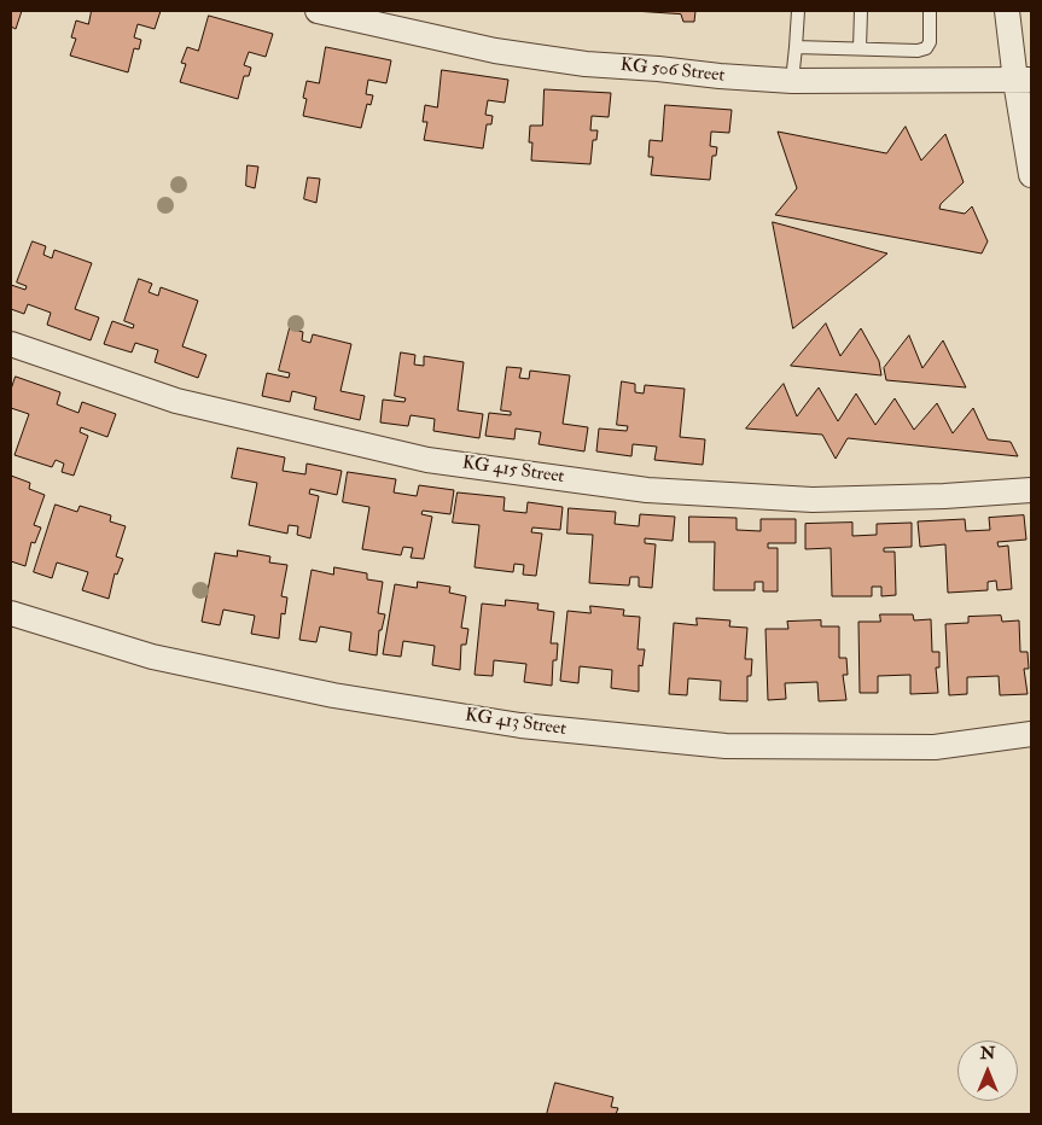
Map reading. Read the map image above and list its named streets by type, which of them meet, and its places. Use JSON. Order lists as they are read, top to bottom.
{
  "streets": {
    "street": ["KG 506 Street", "KG 415 Street", "KG 413 Street"]
  },
  "north": "top"
}
